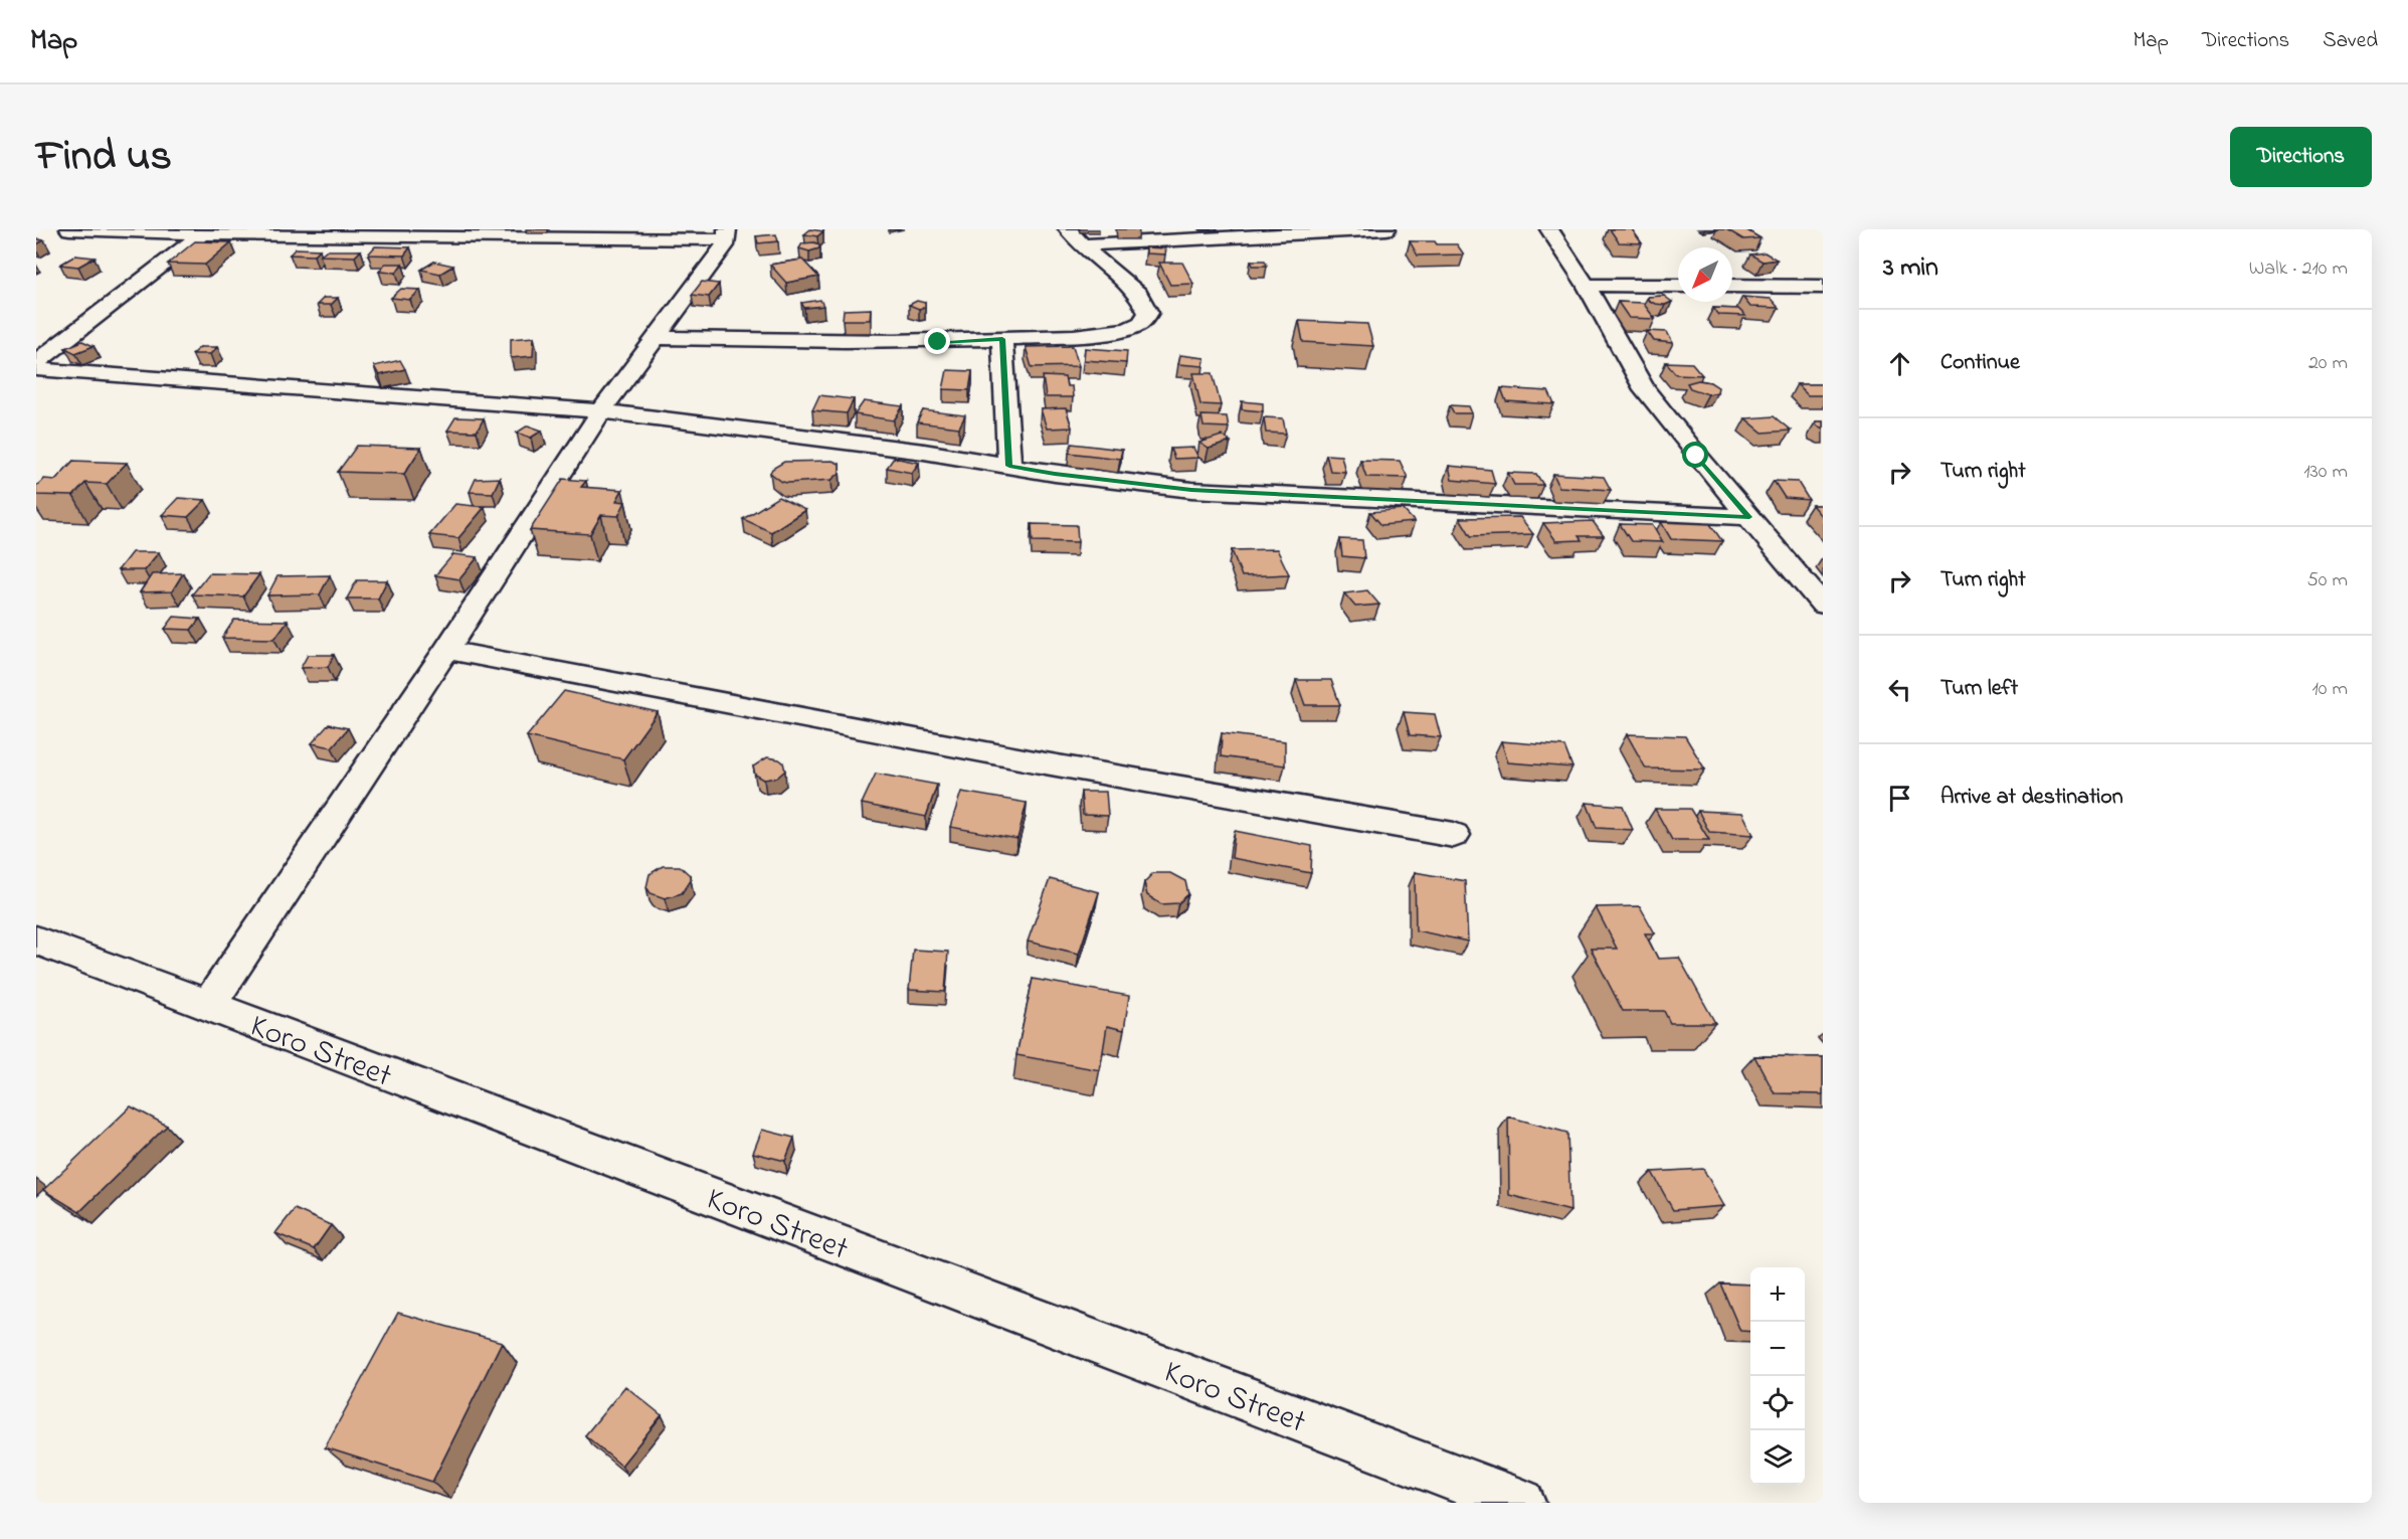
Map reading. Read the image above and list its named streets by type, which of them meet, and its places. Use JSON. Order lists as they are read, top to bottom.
{
  "streets": {
    "street": ["Koro Street"]
  },
  "north": "bottom left",
  "page": {
    "header": "Map",
    "nav": ["Map", "Directions", "Saved"],
    "title": "Find us",
    "buttons": "Directions",
    "heading": ["3 min", "Walk · 210 m"],
    "list": [
      ["Continue", "20 m"],
      ["Turn right", "130 m"],
      ["Turn right", "50 m"],
      ["Turn left", "10 m"],
      "Arrive at destination"
    ],
    "map_buttons": ["+", "−"]
  }
}
